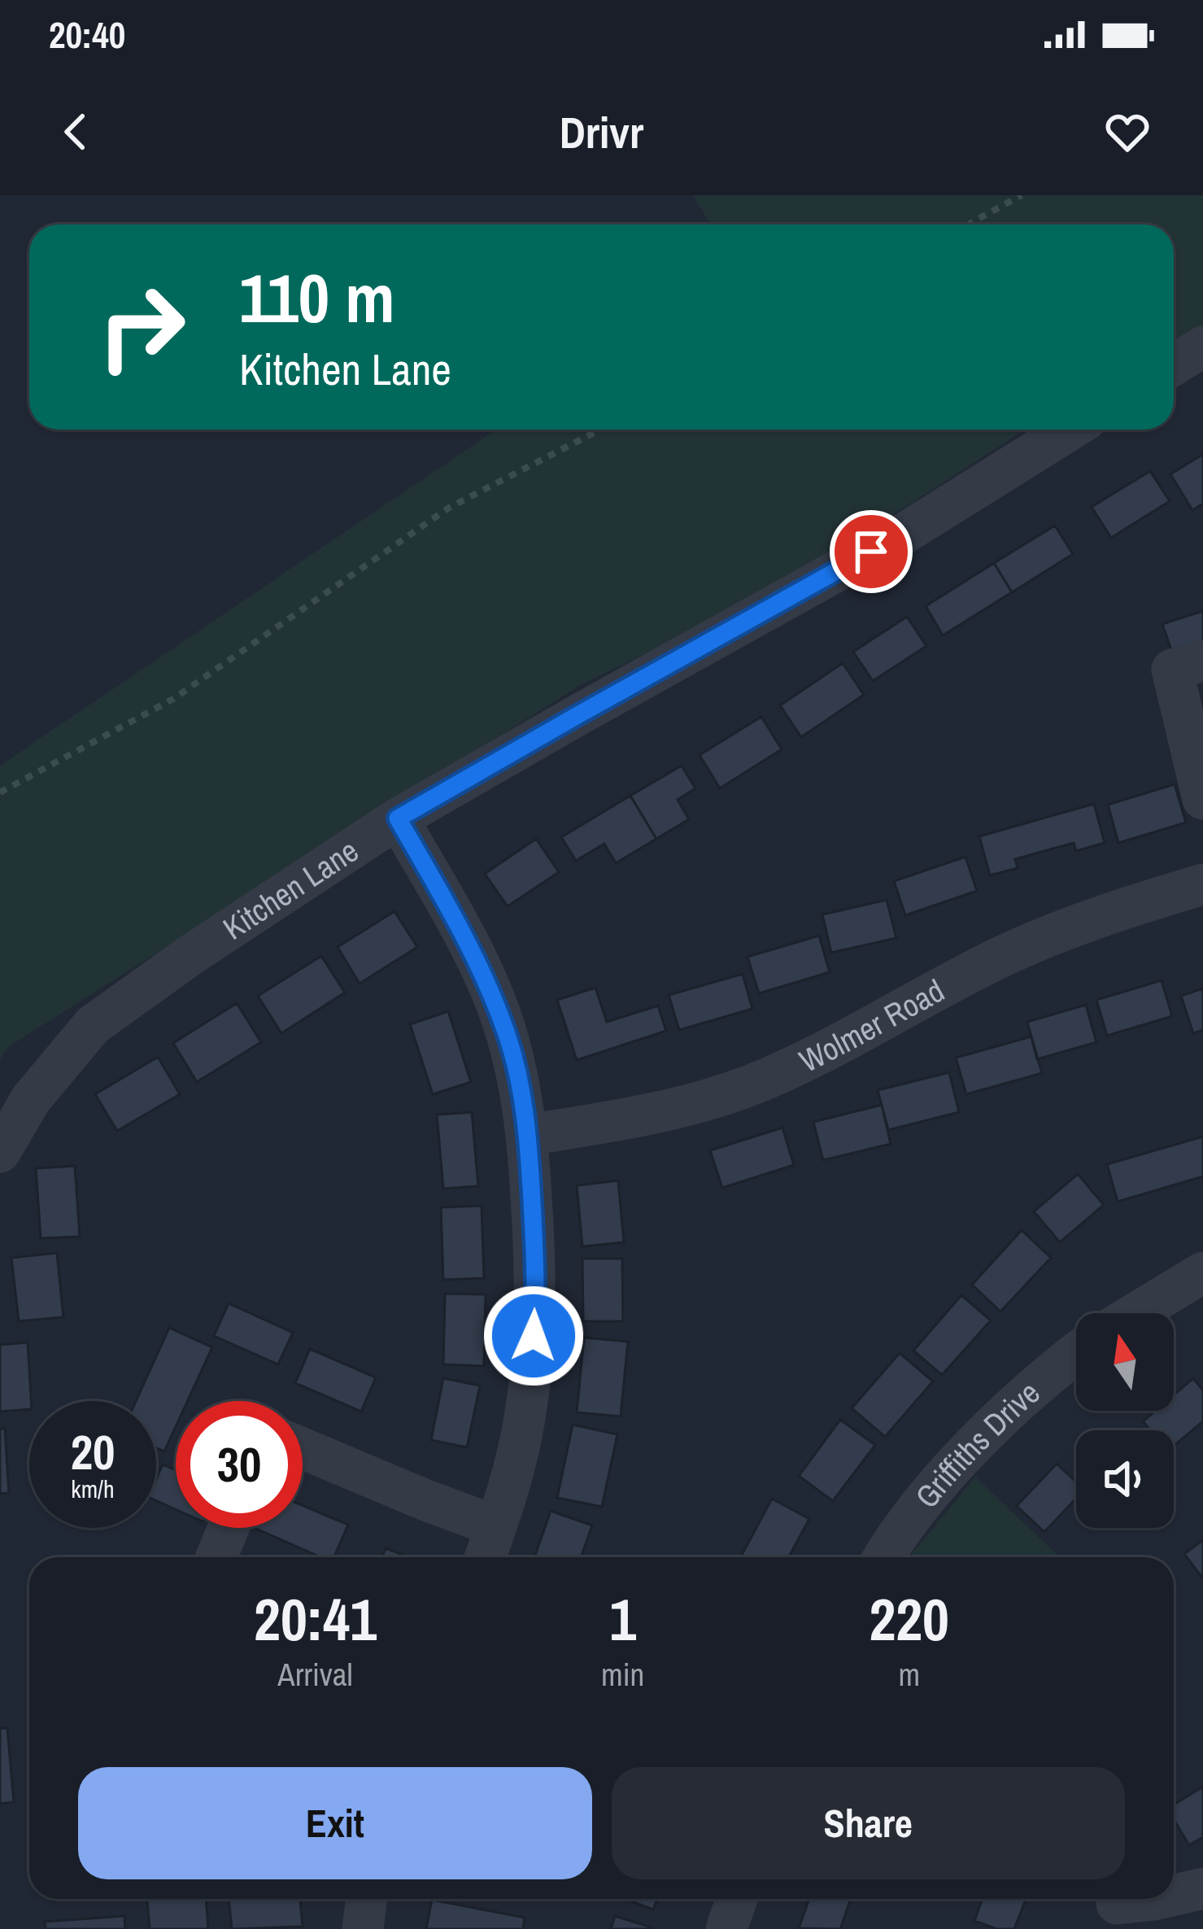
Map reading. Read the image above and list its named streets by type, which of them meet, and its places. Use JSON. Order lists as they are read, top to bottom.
{
  "streets": {
    "street": ["Kitchen Lane", "Wolmer Road", "Griffiths Drive"]
  },
  "north": "top",
  "page": {
    "status": "20:40",
    "header": "Drivr",
    "turn": ["110 m", "Kitchen Lane"],
    "speed": "20 km/h",
    "limit": "30",
    "eta": [
      "20:41",
      "Arrival",
      "1",
      "min",
      "220",
      "m"
    ],
    "buttons": ["Exit", "Share"]
  }
}
